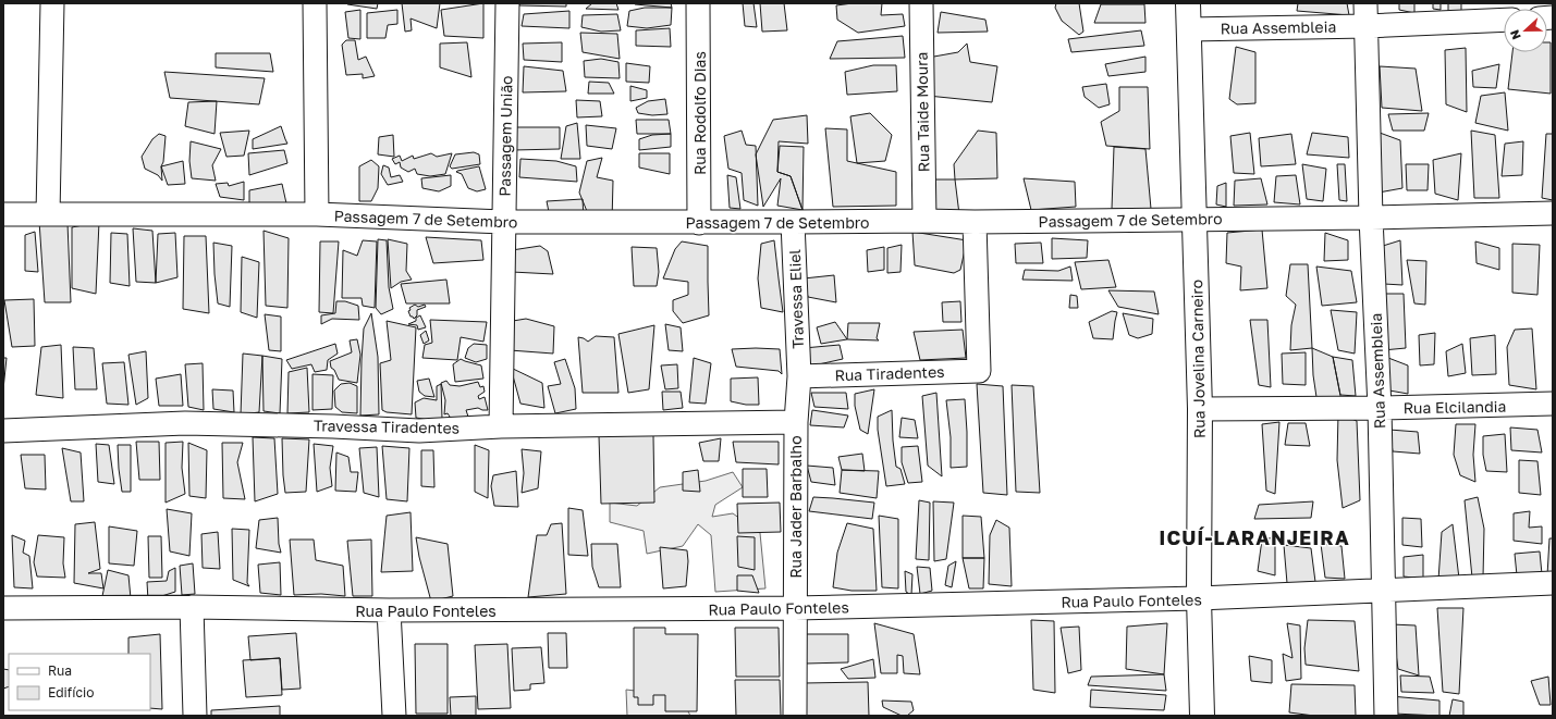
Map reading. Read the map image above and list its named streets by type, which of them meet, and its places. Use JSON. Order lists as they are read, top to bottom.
{
  "streets": {
    "street": [
      "Rua Assembleia",
      "Rua Taide Moura",
      "Rua Rodolfo Dias",
      "Passagem União",
      "Passagem 7 de Setembro",
      "Travessa Eliel",
      "Rua Jovelina Carneiro",
      "Rua Tiradentes",
      "Rua Elcilandia",
      "Travessa Tiradentes",
      "Rua Jader Barbalho",
      "Rua Paulo Fonteles"
    ]
  },
  "crossings": [
    ["Rua Assembleia", "Passagem 7 de Setembro"],
    ["Rua Assembleia", "Rua Jovelina Carneiro"],
    ["Rua Assembleia", "Rua Elcilandia"],
    ["Rua Assembleia", "Rua Paulo Fonteles"],
    ["Rua Taide Moura", "Passagem 7 de Setembro"],
    ["Rua Rodolfo Dias", "Passagem 7 de Setembro"],
    ["Passagem União", "Passagem 7 de Setembro"],
    ["Passagem União", "Travessa Tiradentes"],
    ["Passagem 7 de Setembro", "Travessa Eliel"],
    ["Passagem 7 de Setembro", "Rua Jovelina Carneiro"],
    ["Passagem 7 de Setembro", "Rua Tiradentes"],
    ["Travessa Eliel", "Rua Tiradentes"],
    ["Travessa Eliel", "Rua Jader Barbalho"],
    ["Rua Jovelina Carneiro", "Rua Elcilandia"],
    ["Rua Jovelina Carneiro", "Rua Paulo Fonteles"],
    ["Rua Tiradentes", "Rua Jader Barbalho"],
    ["Travessa Tiradentes", "Rua Jader Barbalho"],
    ["Rua Jader Barbalho", "Rua Paulo Fonteles"]
  ],
  "districts": ["ICUÍ-LARANJEIRA"],
  "legend": ["Rua", "Edifício"],
  "north": "left"
}
